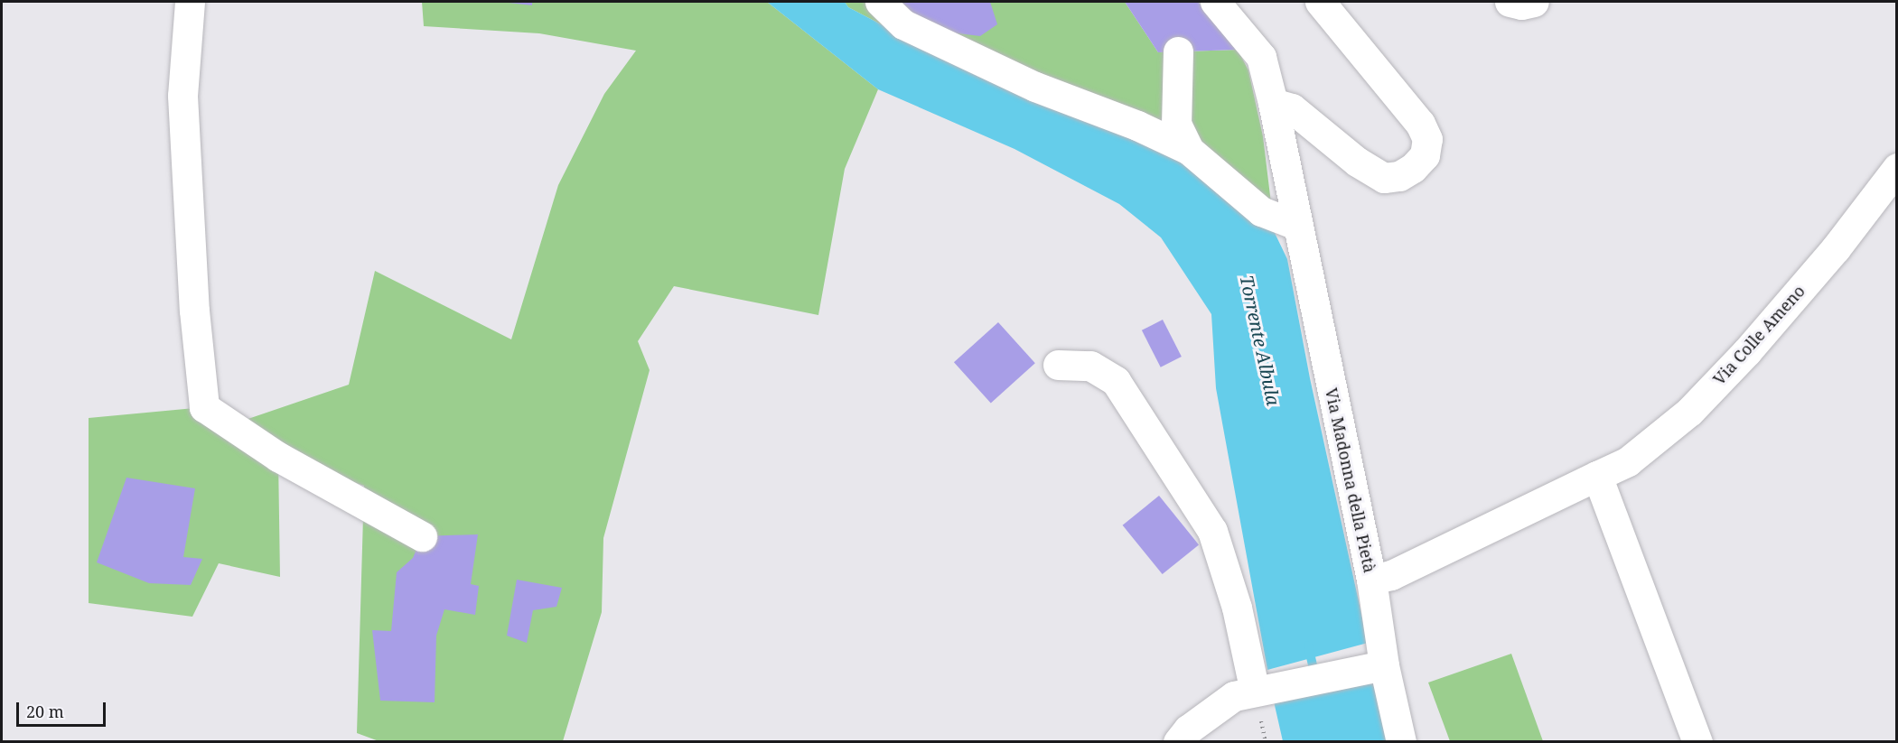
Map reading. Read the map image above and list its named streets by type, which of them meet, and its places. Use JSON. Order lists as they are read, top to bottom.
{
  "streets": {
    "street": ["Via Colle Ameno", "Via Madonna della Pietà"]
  },
  "crossings": [
    ["Via Colle Ameno", "Via Madonna della Pietà"]
  ],
  "water": ["Torrente Albula"],
  "scale_bar": "20 m"
}
